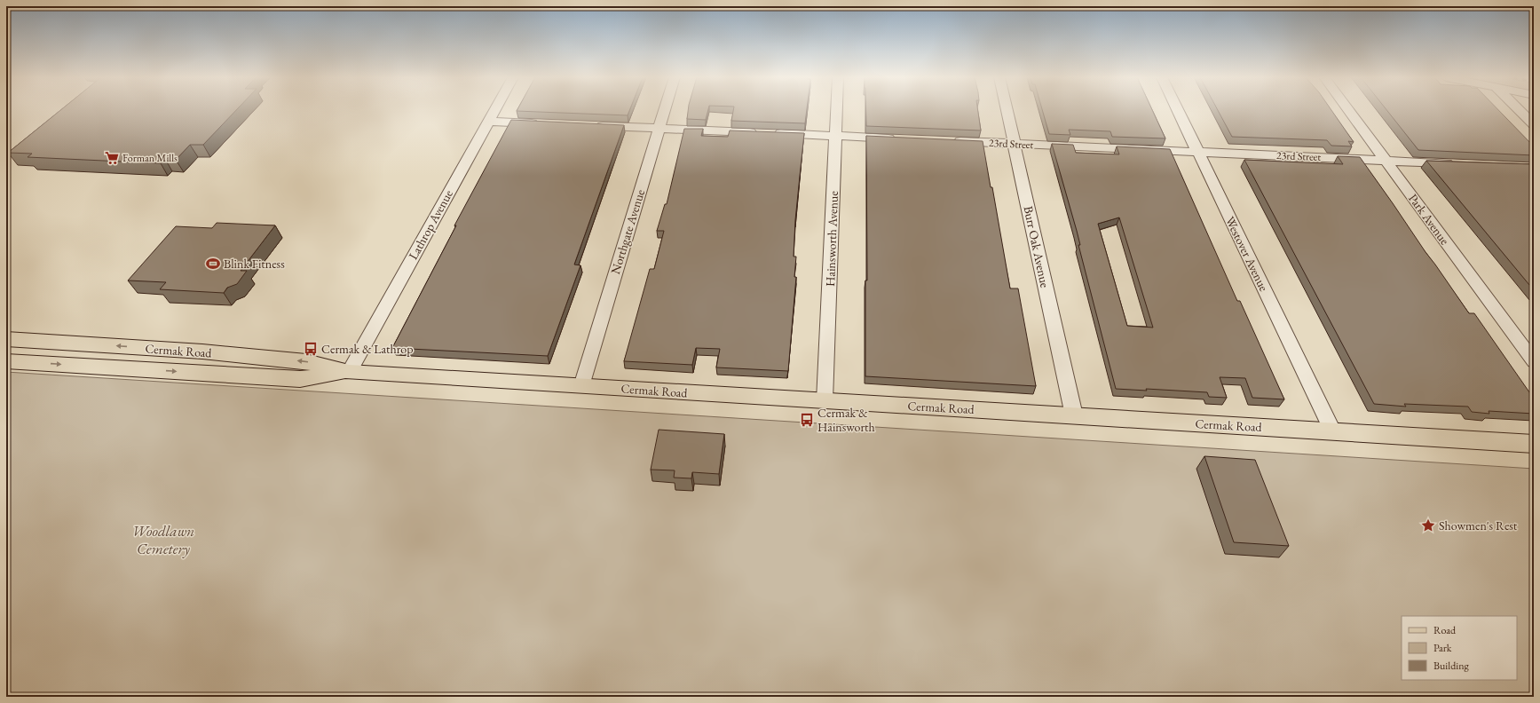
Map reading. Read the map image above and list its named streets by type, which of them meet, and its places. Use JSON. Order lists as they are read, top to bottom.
{
  "streets": {
    "main road": ["Cermak Road"],
    "street": [
      "23rd Street",
      "Park Avenue",
      "Lathrop Avenue",
      "Northgate Avenue",
      "Hainsworth Avenue",
      "Burr Oak Avenue",
      "Westover Avenue"
    ]
  },
  "crossings": [
    ["23rd Street", "Park Avenue"],
    ["23rd Street", "Burr Oak Avenue"],
    ["23rd Street", "Westover Avenue"],
    ["Lathrop Avenue", "Cermak Road"],
    ["Northgate Avenue", "Cermak Road"],
    ["Hainsworth Avenue", "Cermak Road"],
    ["Burr Oak Avenue", "Cermak Road"],
    ["Westover Avenue", "Cermak Road"]
  ],
  "parks": ["Woodlawn Cemetery"],
  "places": {
    "supermarket": ["Forman Mills"],
    "sports": ["Blink Fitness"],
    "bus stop": ["Cermak & Lathrop", "Cermak & Hainsworth"],
    "place": ["Showmen's Rest"]
  },
  "legend": ["Road", "Park", "Building"]
}
